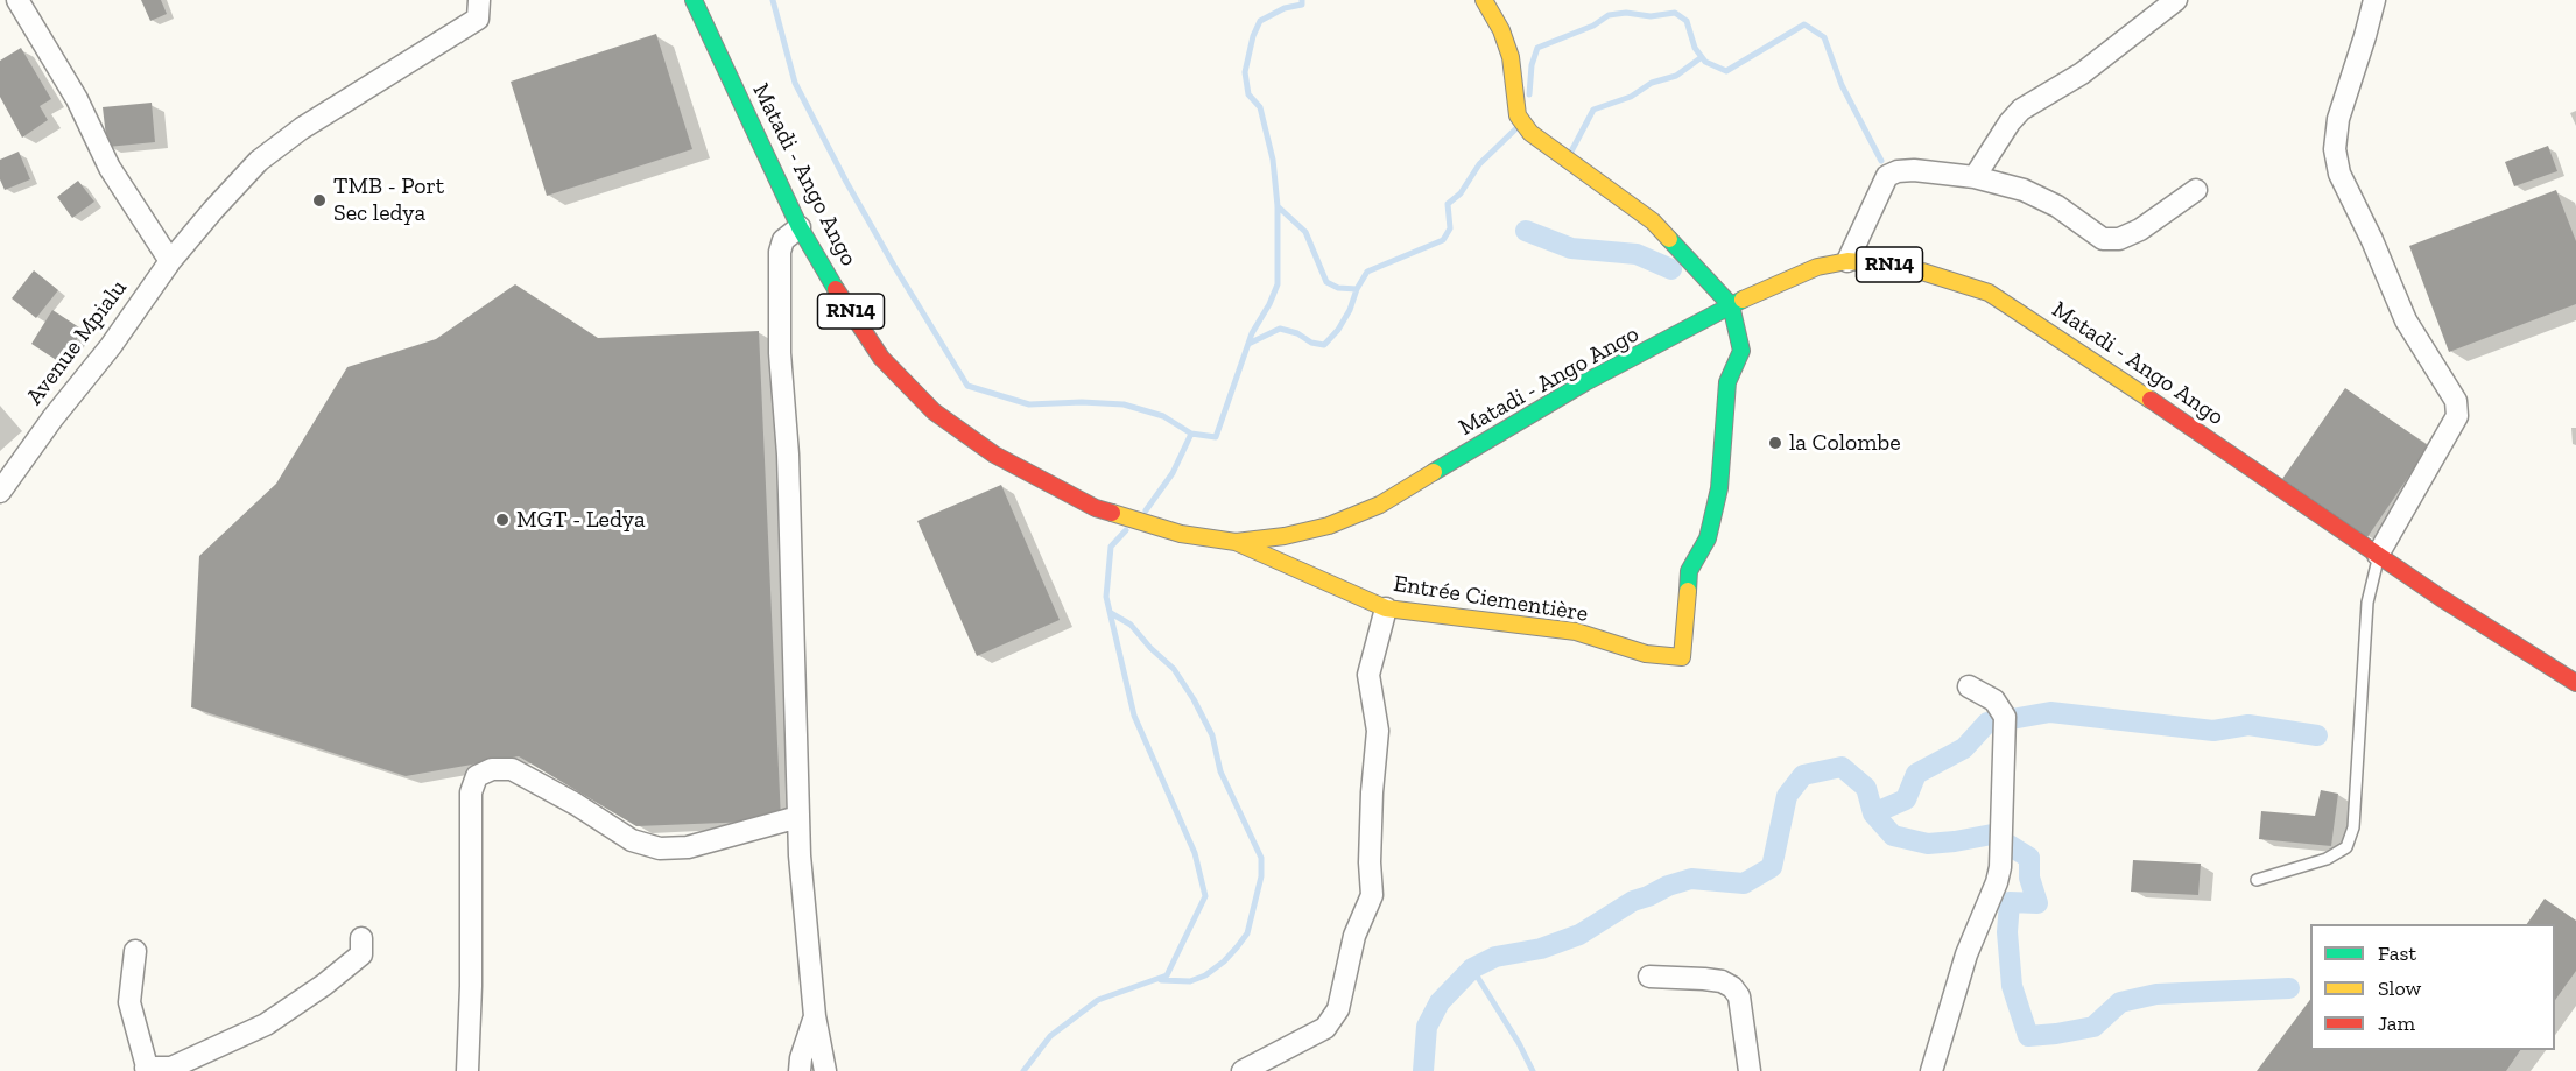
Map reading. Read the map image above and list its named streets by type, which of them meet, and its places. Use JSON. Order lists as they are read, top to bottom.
{
  "streets": {
    "main road": ["Matadi - Ango Ango", "RN14", "Entrée Ciementière"],
    "street": ["Avenue Mpialu"]
  },
  "crossings": [
    ["Matadi - Ango Ango", "Entrée Ciementière"]
  ],
  "places": ["TMB - Port Sec ledya", "la Colombe", "MGT - Ledya"],
  "legend": ["Fast", "Slow", "Jam"]
}
